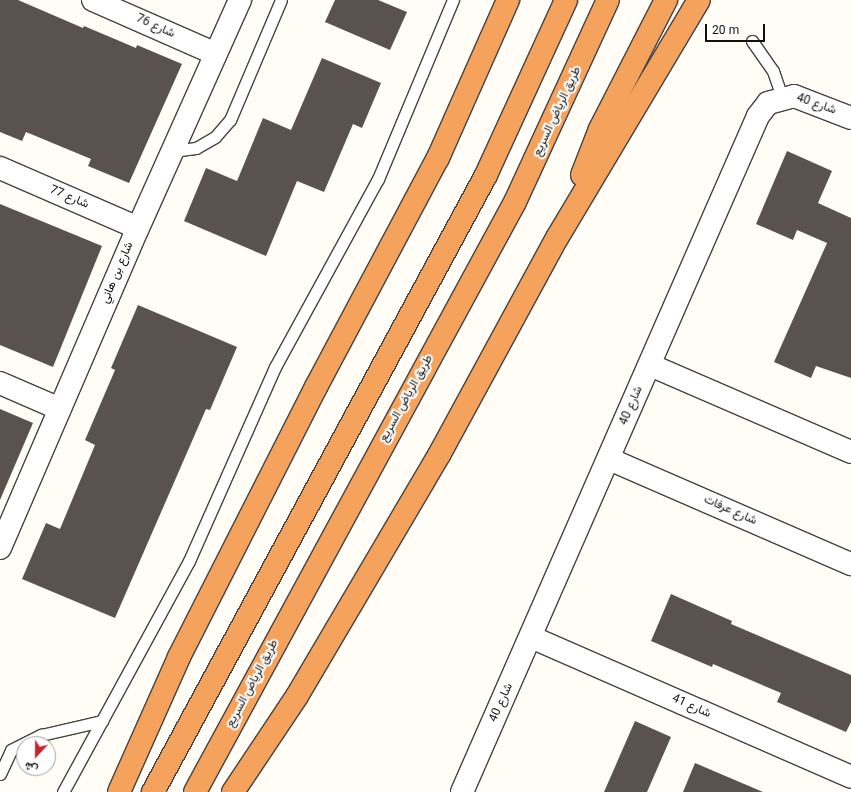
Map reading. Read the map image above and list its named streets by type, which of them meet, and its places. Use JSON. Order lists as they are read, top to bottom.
{
  "streets": {
    "highway": ["طريق الرياض السريع"],
    "street": [
      "شارع 76",
      "شارع 40",
      "شارع 77",
      "شارع بن هاني",
      "شارع عرفات",
      "شارع 41"
    ]
  },
  "crossings": [
    ["شارع 76", "شارع بن هاني"],
    ["شارع 40", "شارع عرفات"],
    ["شارع 40", "شارع 41"],
    ["شارع 77", "شارع بن هاني"]
  ],
  "scale_bar": "20 m",
  "north": "bottom"
}
